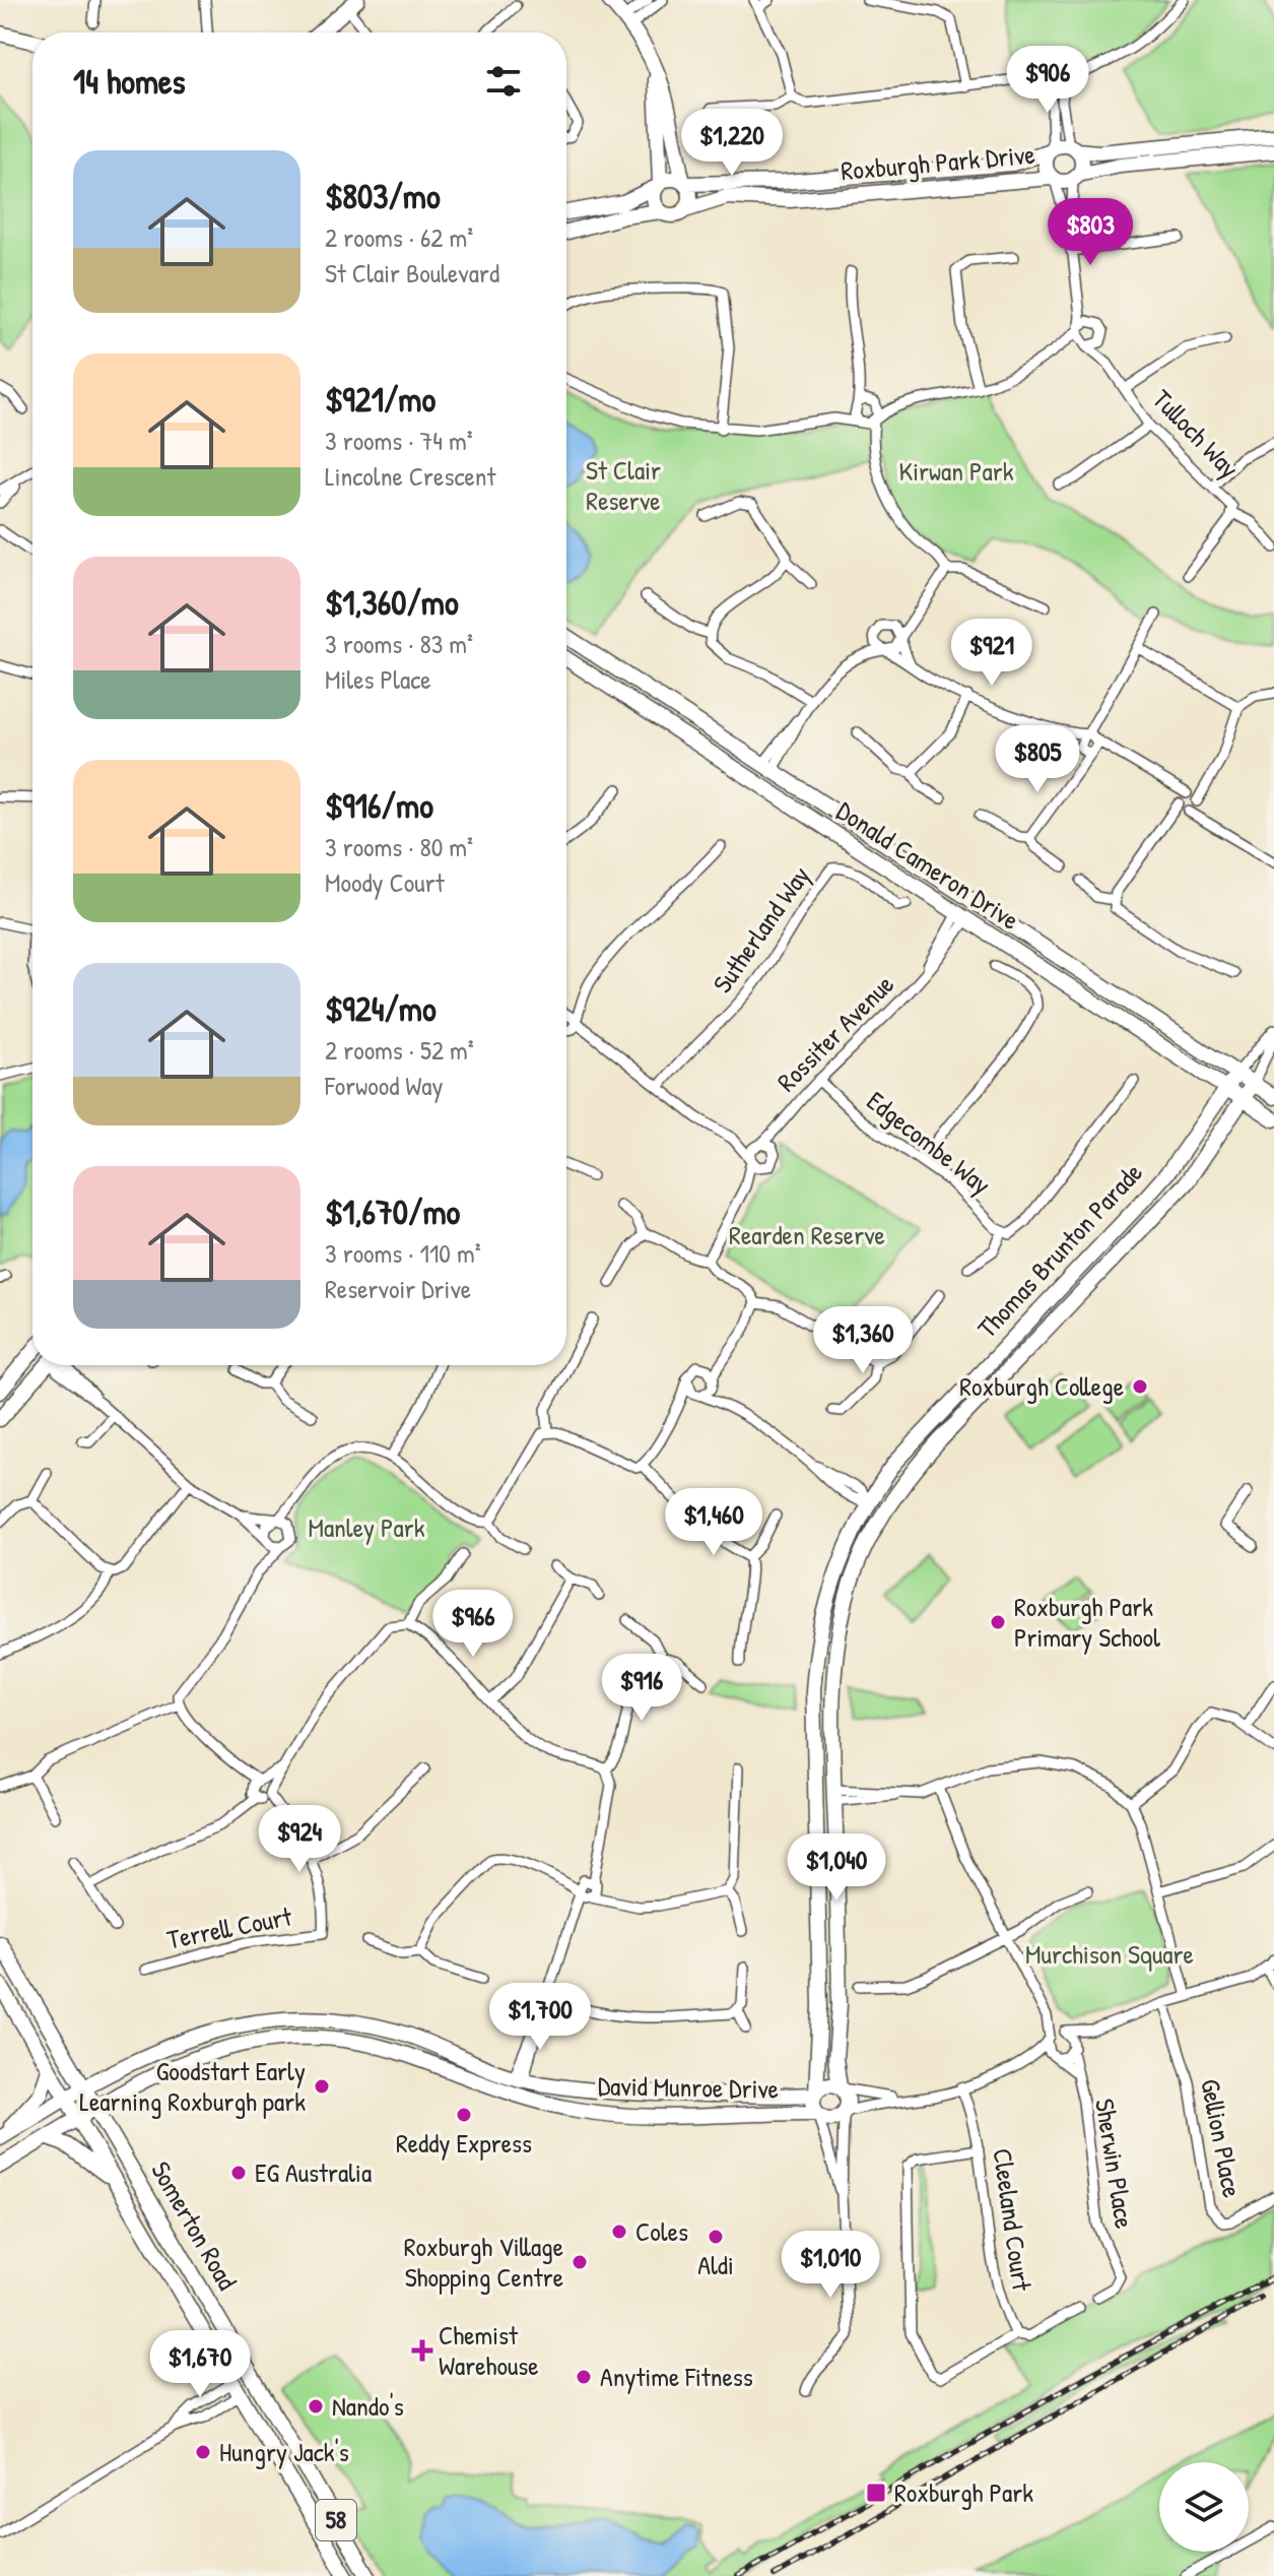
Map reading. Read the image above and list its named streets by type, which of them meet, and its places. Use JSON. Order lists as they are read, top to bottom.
{
  "streets": {
    "street": [
      "Roxburgh Park Drive",
      "Tulloch Way",
      "Donald Cameron Drive",
      "Sutherland Way",
      "Rossiter Avenue",
      "Edgecombe Way",
      "Thomas Brunton Parade",
      "Terrell Court",
      "David Munroe Drive",
      "Gellion Place",
      "Sherwin Place",
      "Cleeland Court",
      "Somerton Road",
      "58"
    ]
  },
  "crossings": [
    ["Donald Cameron Drive", "Rossiter Avenue"],
    ["Donald Cameron Drive", "Thomas Brunton Parade"],
    ["Rossiter Avenue", "Edgecombe Way"],
    ["Thomas Brunton Parade", "David Munroe Drive"],
    ["David Munroe Drive", "Somerton Road"]
  ],
  "parks": [
    "St Clair Reserve",
    "Kirwan Park",
    "Rearden Reserve",
    "Manley Park",
    "Murchison Square"
  ],
  "places": {
    "other": [
      "Roxburgh College",
      "Roxburgh Park Primary School",
      "Goodstart Early Learning Roxburgh park",
      "Reddy Express",
      "EG Australia",
      "Coles",
      "Aldi",
      "Roxburgh Village Shopping Centre",
      "Anytime Fitness",
      "Nando's",
      "Hungry Jack's"
    ],
    "health": ["Chemist Warehouse"],
    "transit": ["Roxburgh Park"]
  },
  "page": {
    "heading": "14 homes",
    "price": [
      "$906",
      "$1,220",
      "$803",
      "$921",
      "$805",
      "$1,360",
      "$1,460",
      "$966",
      "$916",
      "$924",
      "$1,040",
      "$1,700",
      "$1,010",
      "$1,670"
    ],
    "list": [
      {
        "name": "$803/mo",
        "note": "2 rooms · 62 m² · St Clair Boulevard"
      },
      {
        "name": "$921/mo",
        "note": "3 rooms · 74 m² · Lincolne Crescent"
      },
      {
        "name": "$1,360/mo",
        "note": "3 rooms · 83 m² · Miles Place"
      },
      {
        "name": "$916/mo",
        "note": "3 rooms · 80 m² · Moody Court"
      },
      {
        "name": "$924/mo",
        "note": "2 rooms · 52 m² · Forwood Way"
      },
      {
        "name": "$1,670/mo",
        "note": "3 rooms · 110 m² · Reservoir Drive"
      }
    ]
  }
}
